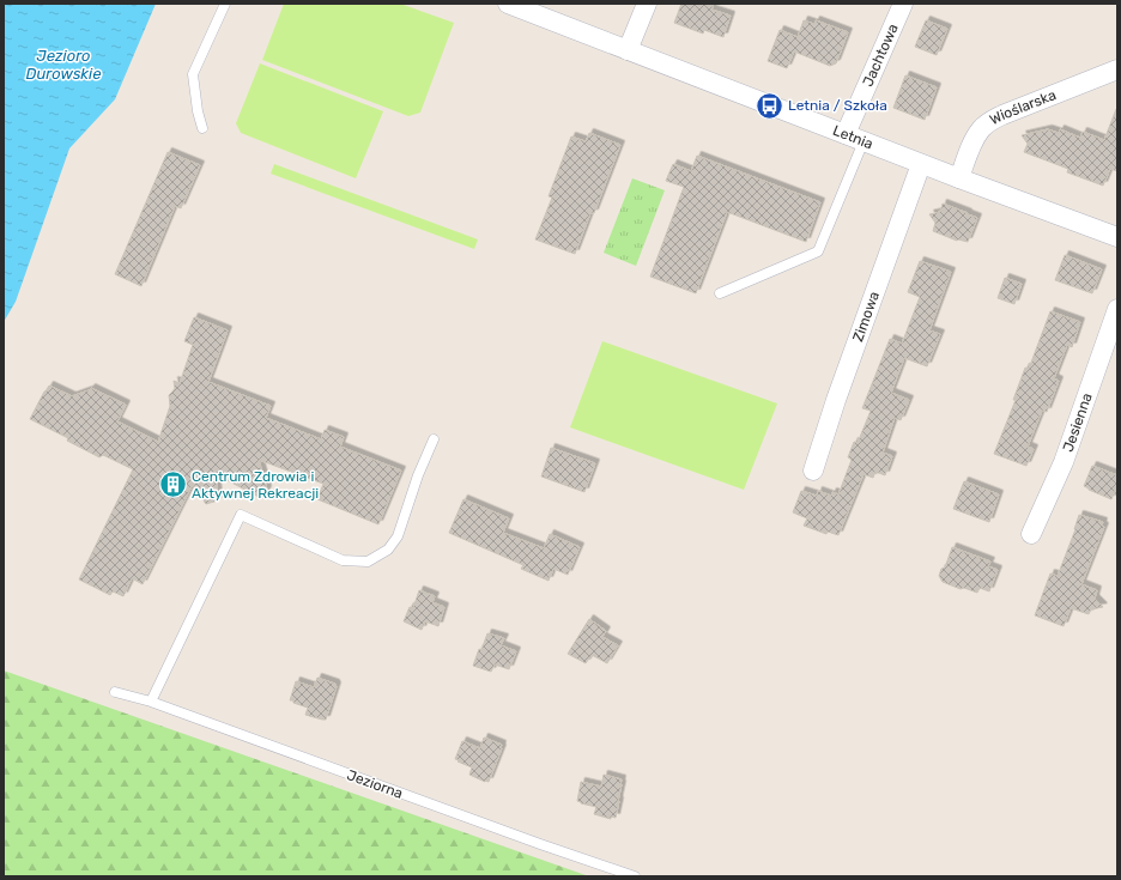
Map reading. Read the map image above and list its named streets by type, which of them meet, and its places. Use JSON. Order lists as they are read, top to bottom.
{
  "streets": {
    "street": [
      "Jachtowa",
      "Wioślarska",
      "Letnia",
      "Zimowa",
      "Jesienna"
    ],
    "lane": ["Jeziorna"]
  },
  "crossings": [
    ["Jachtowa", "Letnia"],
    ["Wioślarska", "Letnia"],
    ["Letnia", "Zimowa"]
  ],
  "water": ["Jezioro Durowskie"],
  "places": {
    "bus stop": ["Letnia / Szkoła"],
    "building": ["Centrum Zdrowia i Aktywnej Rekreacji"]
  }
}
